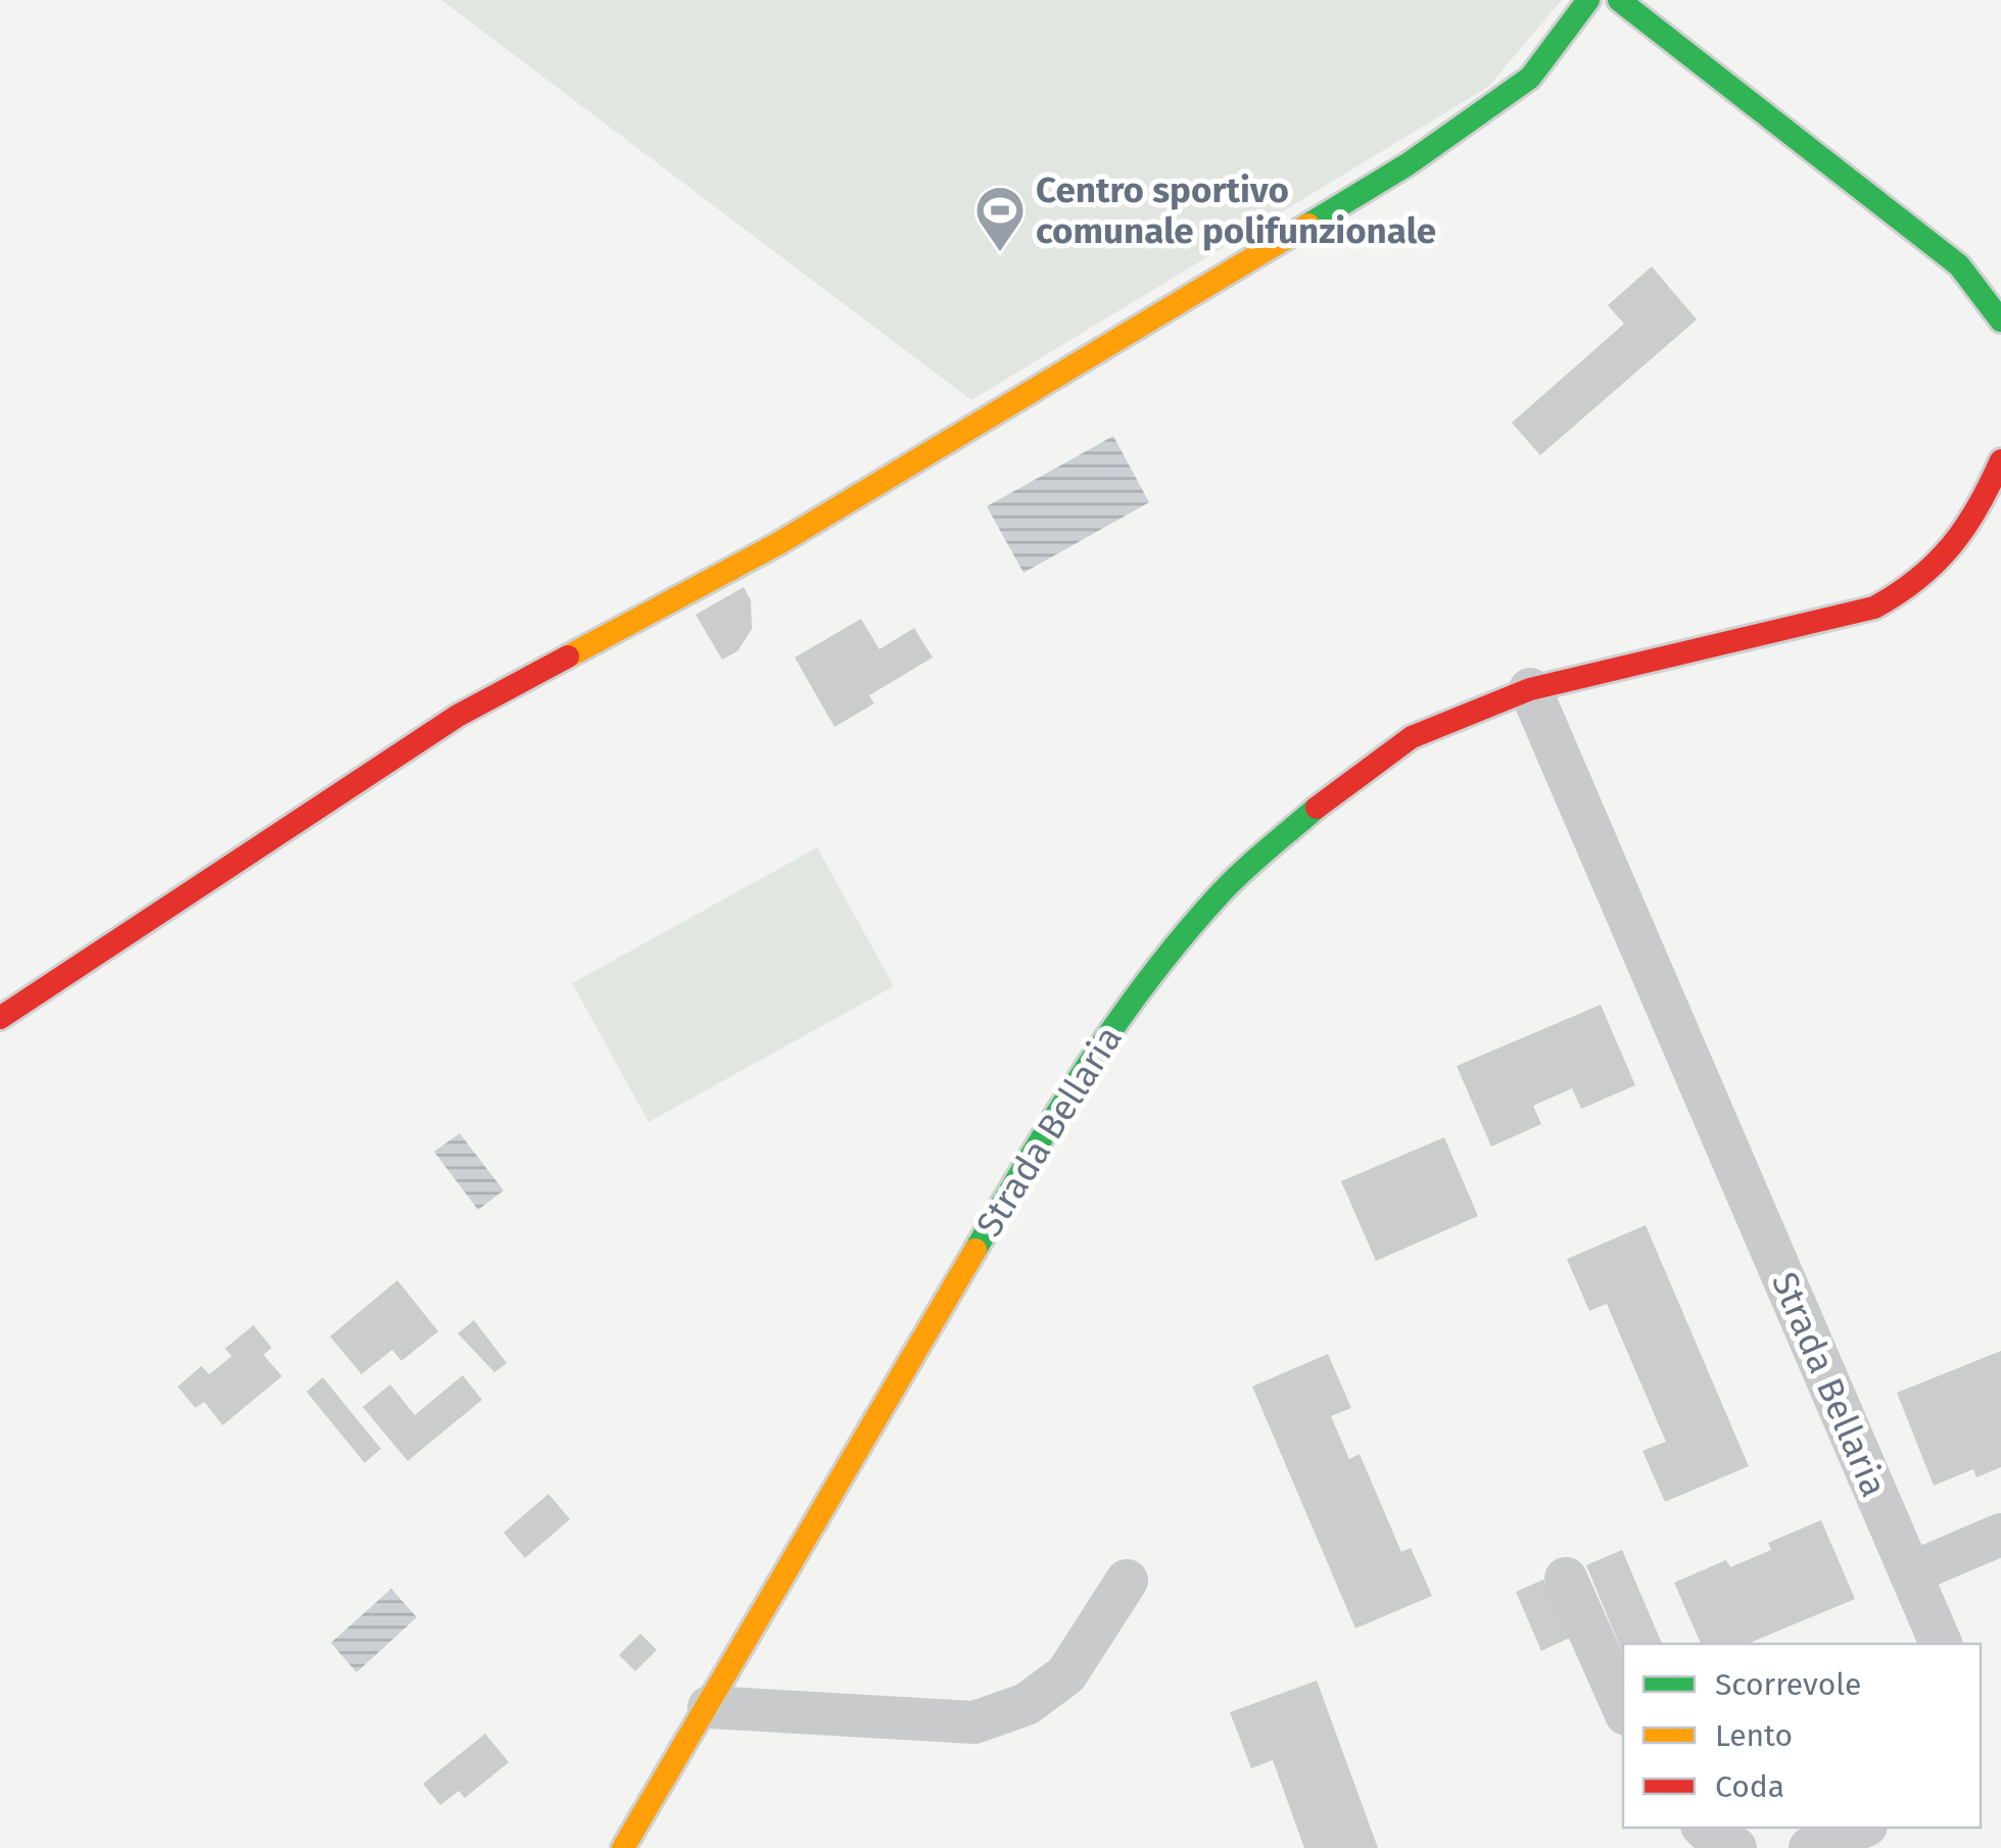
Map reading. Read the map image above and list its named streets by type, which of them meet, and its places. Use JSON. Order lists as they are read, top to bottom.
{
  "streets": {
    "street": ["Strada Bellaria"]
  },
  "places": {
    "sports": ["Centro sportivo comunale polifunzionale"]
  },
  "legend": ["Scorrevole", "Lento", "Coda"]
}
